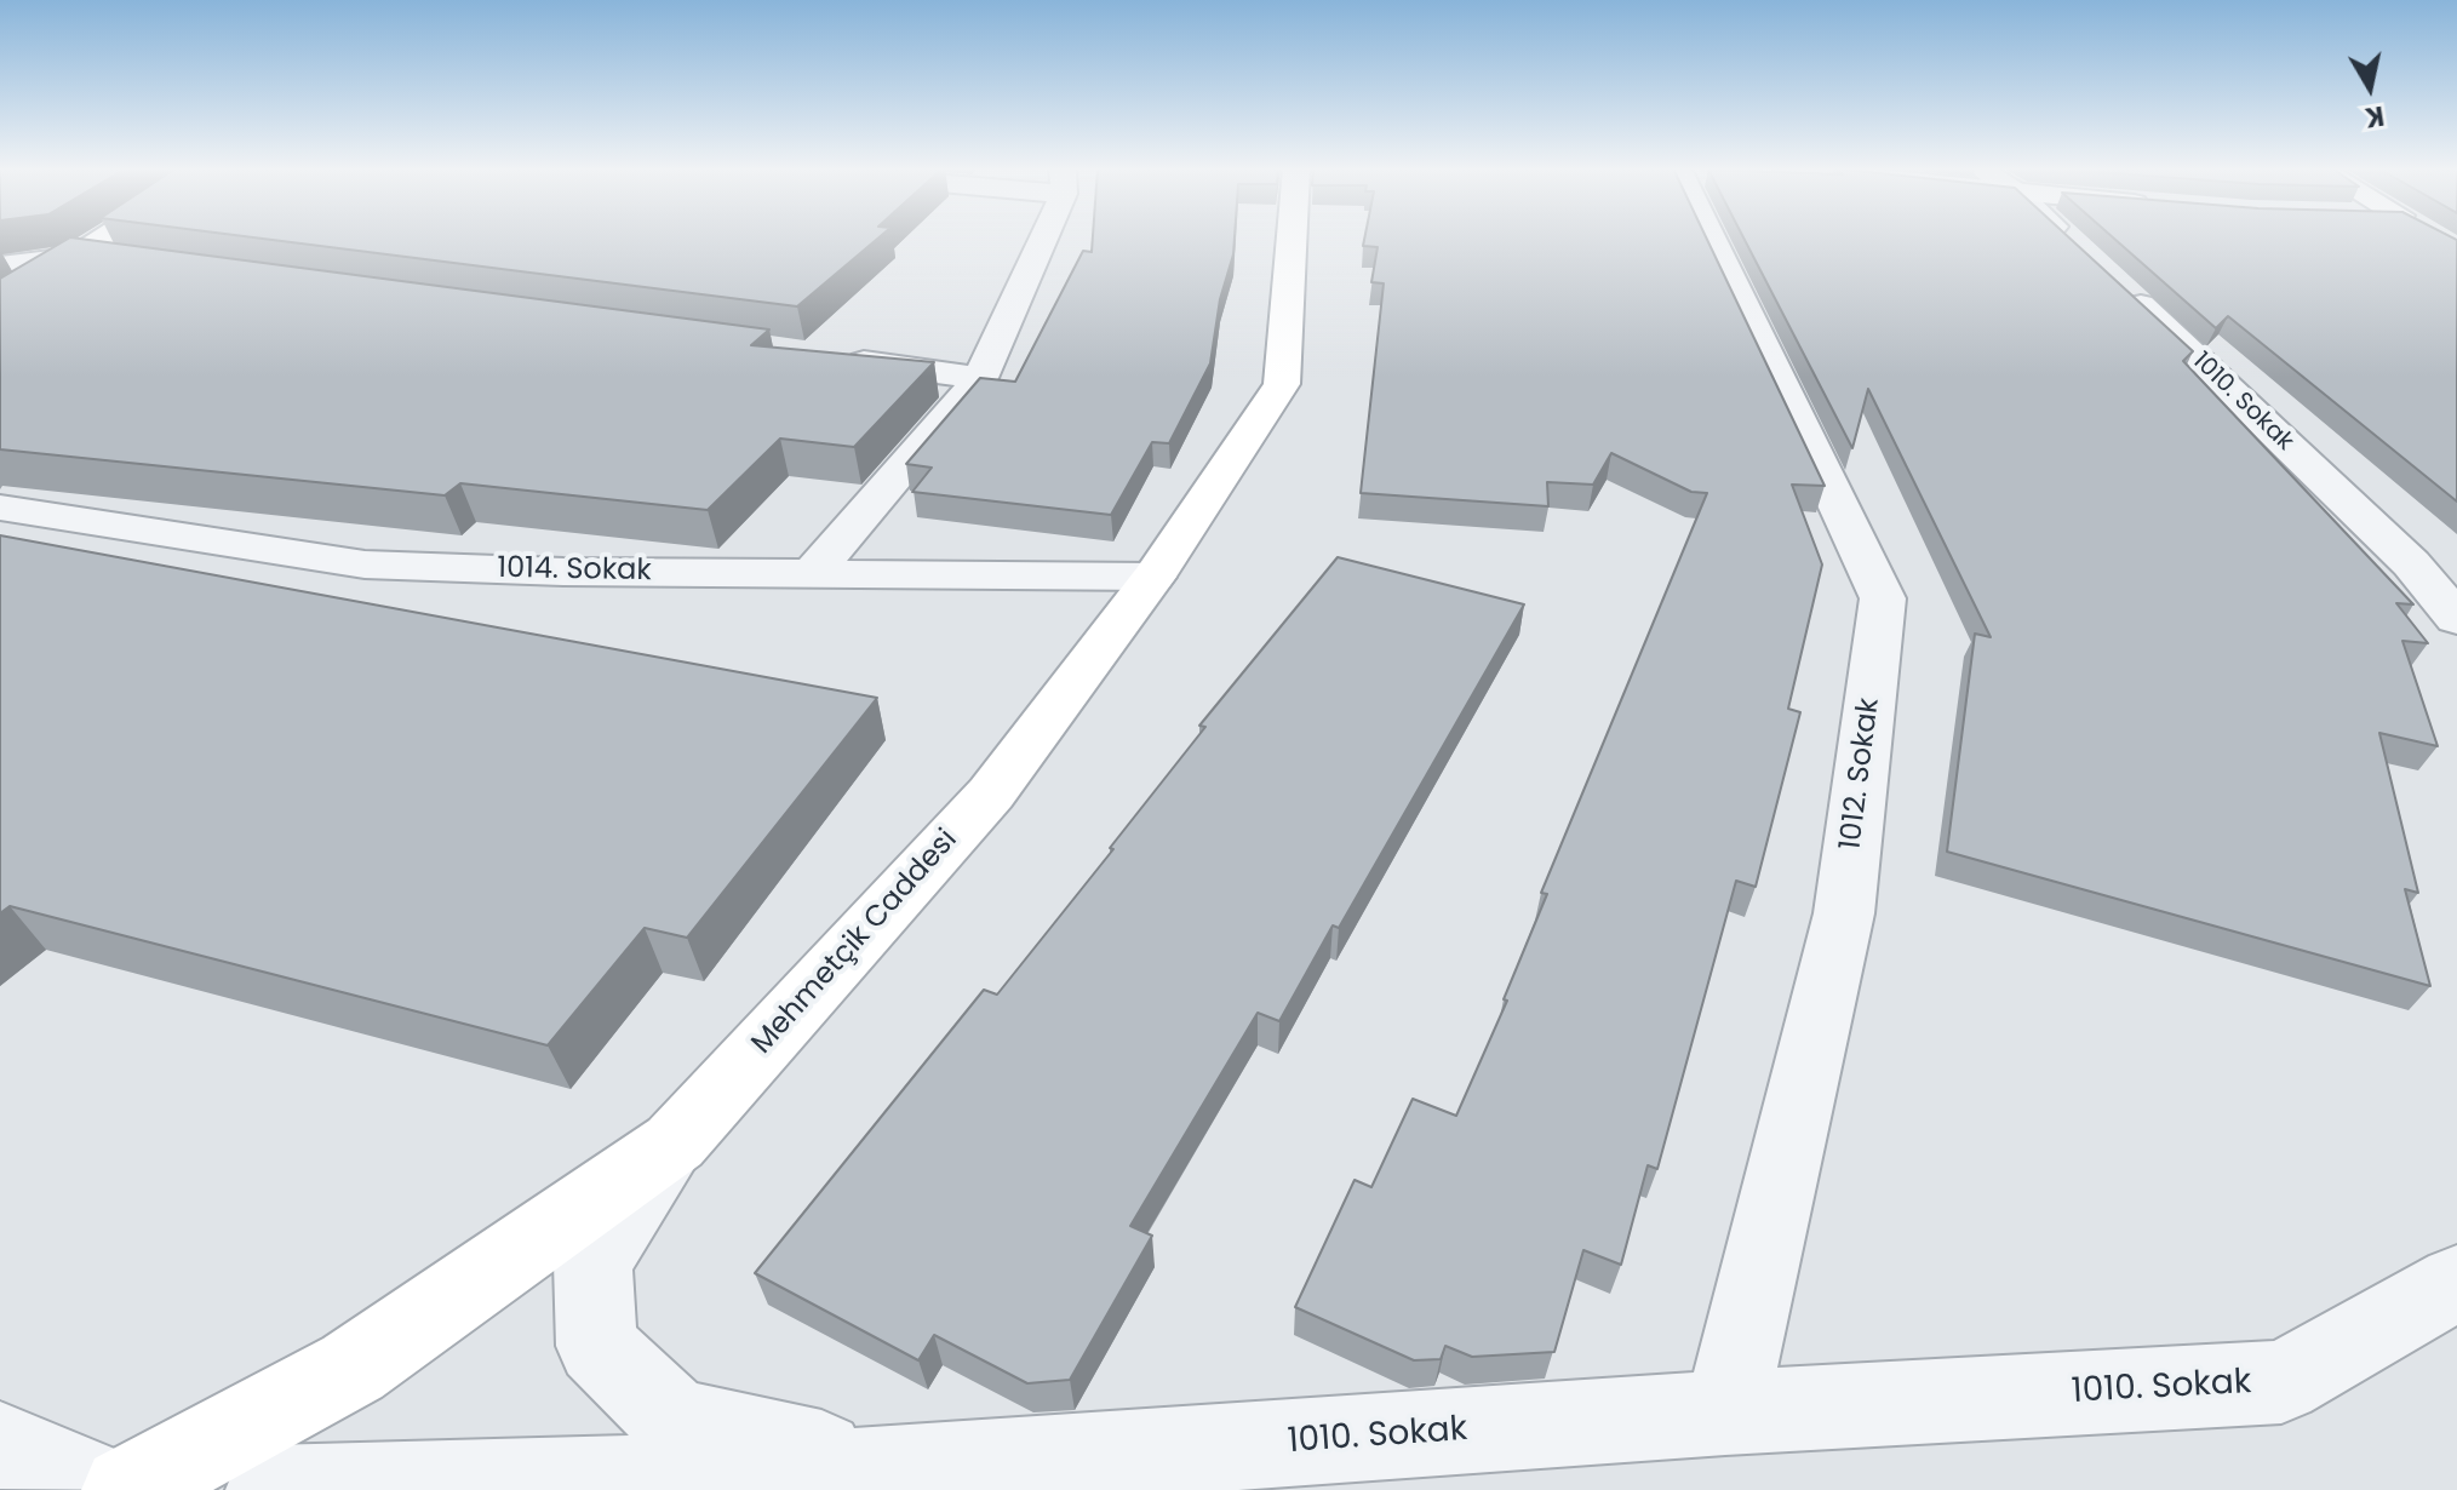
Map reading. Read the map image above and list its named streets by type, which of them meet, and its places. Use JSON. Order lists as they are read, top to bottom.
{
  "streets": {
    "main road": ["Mehmetçik Caddesi"],
    "street": ["1010. Sokak", "1014. Sokak", "1012. Sokak"]
  },
  "crossings": [
    ["1010. Sokak", "1012. Sokak"],
    ["1014. Sokak", "Mehmetçik Caddesi"]
  ],
  "north": "bottom"
}
